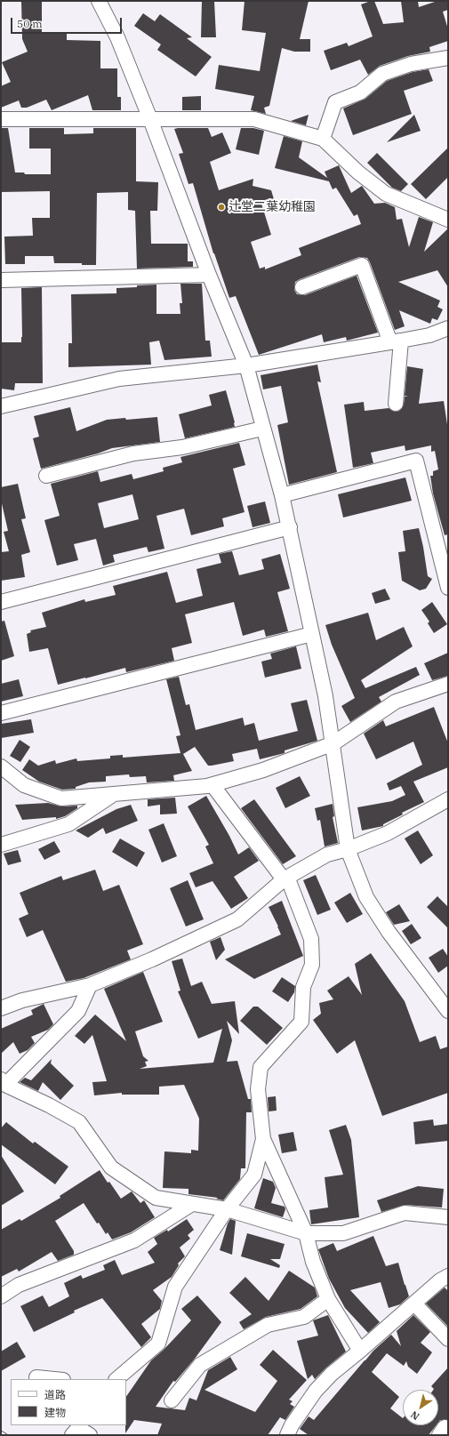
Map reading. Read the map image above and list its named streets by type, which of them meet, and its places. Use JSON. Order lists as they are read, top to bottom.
{
  "places": ["辻堂二葉幼稚園"],
  "legend": ["道路", "建物"],
  "scale_bar": "50 m",
  "north": "bottom left"
}
